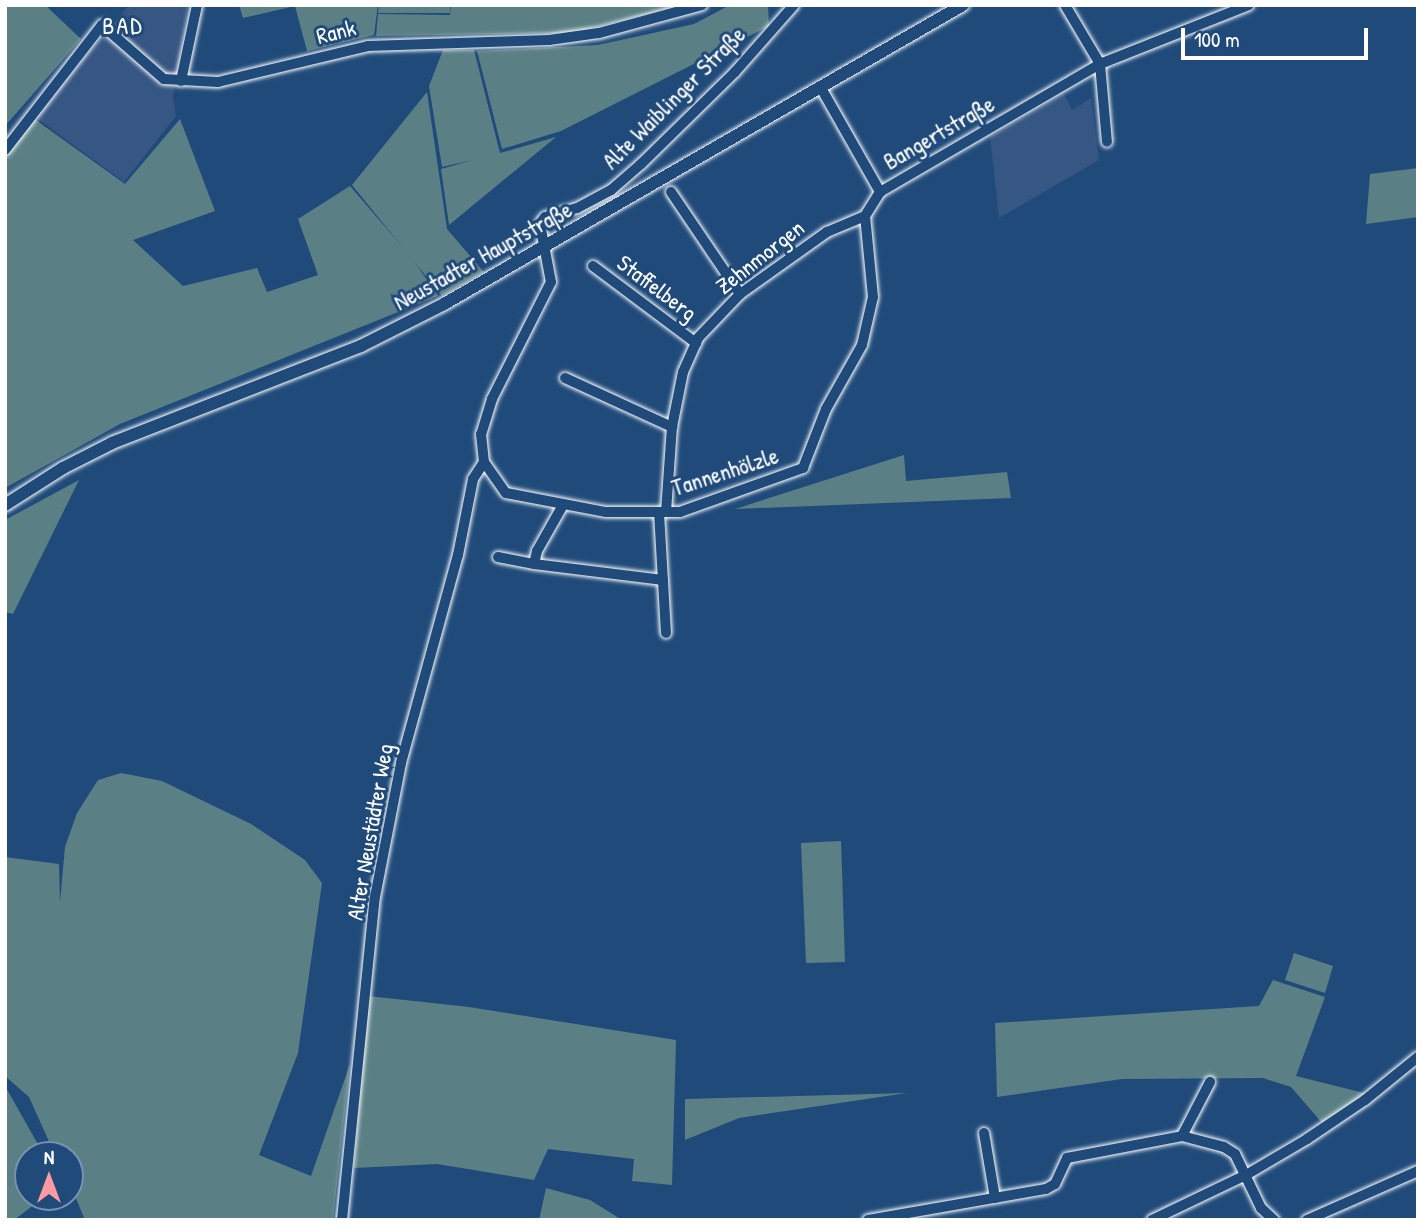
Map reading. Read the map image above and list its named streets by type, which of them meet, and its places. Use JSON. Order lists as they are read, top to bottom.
{
  "streets": {
    "street": [
      "Rank",
      "Alte Waiblinger Straße",
      "Bangertstraße",
      "Neustadter Hauptstraße",
      "Zehnmorgen",
      "Staffelberg",
      "Tannenhölzle",
      "Alter Neustädter Weg"
    ]
  },
  "crossings": [
    ["Alte Waiblinger Straße", "Neustadter Hauptstraße"],
    ["Alte Waiblinger Straße", "Tannenhölzle"],
    ["Alte Waiblinger Straße", "Alter Neustädter Weg"],
    ["Bangertstraße", "Zehnmorgen"],
    ["Bangertstraße", "Tannenhölzle"],
    ["Zehnmorgen", "Staffelberg"],
    ["Zehnmorgen", "Tannenhölzle"],
    ["Tannenhölzle", "Alter Neustädter Weg"]
  ],
  "districts": ["BAD"],
  "scale_bar": "100 m",
  "north": "top"
}
